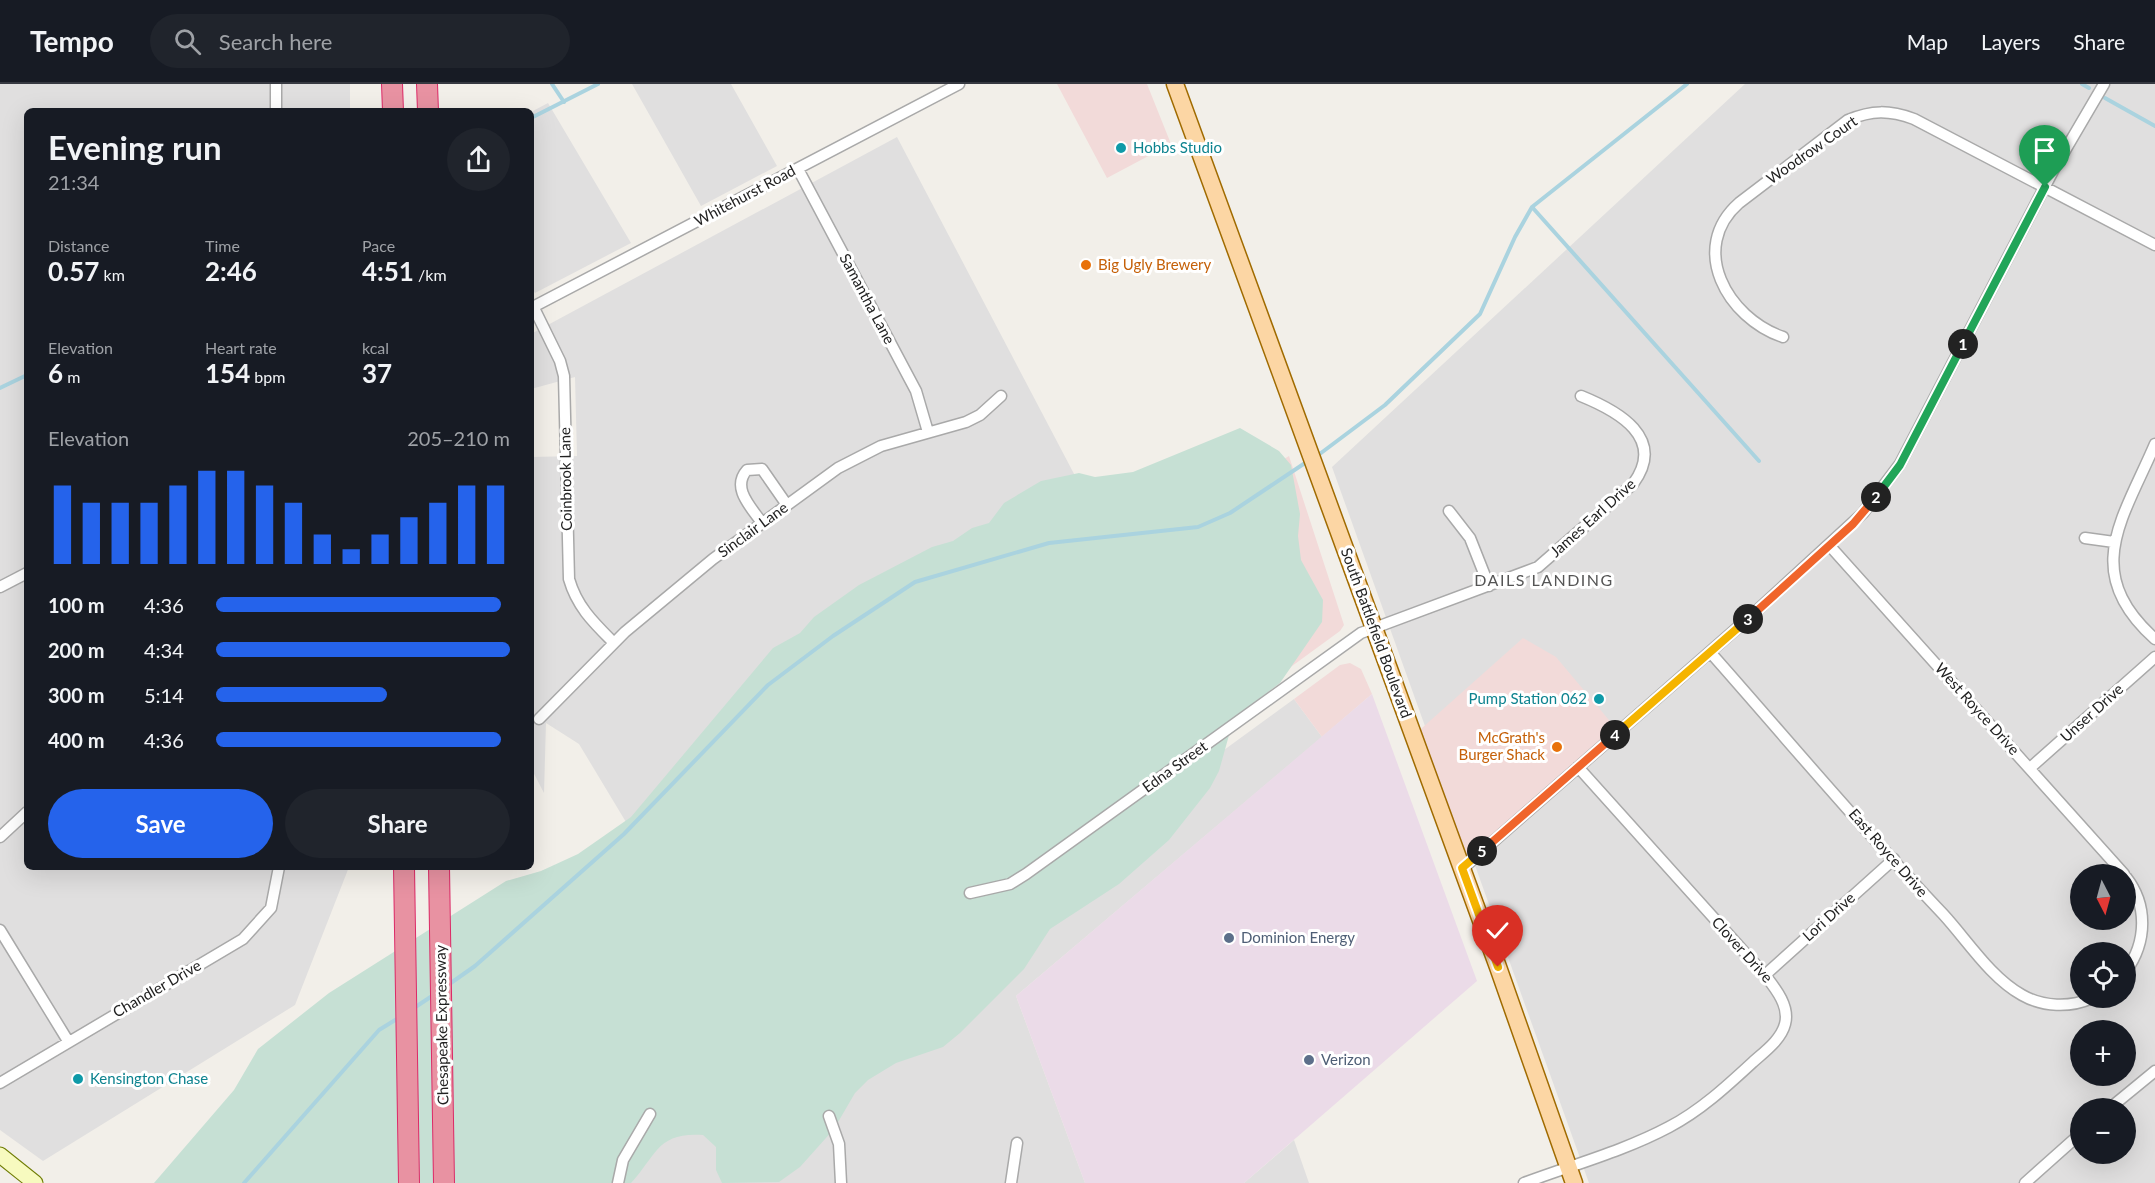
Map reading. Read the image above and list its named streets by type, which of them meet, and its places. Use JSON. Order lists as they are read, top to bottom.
{
  "streets": {
    "highway": ["Chesapeake Expressway"],
    "main road": ["South Battlefield Boulevard"],
    "street": [
      "Woodrow Court",
      "Whitehurst Road",
      "Samantha Lane",
      "Coinbrook Lane",
      "James Earl Drive",
      "Sinclair Lane",
      "West Royce Drive",
      "Unser Drive",
      "Edna Street",
      "East Royce Drive",
      "Lori Drive",
      "Clover Drive",
      "Chandler Drive"
    ]
  },
  "crossings": [
    ["Whitehurst Road", "Samantha Lane"],
    ["Samantha Lane", "Sinclair Lane"],
    ["Coinbrook Lane", "Sinclair Lane"],
    ["James Earl Drive", "South Battlefield Boulevard"],
    ["James Earl Drive", "Edna Street"],
    ["South Battlefield Boulevard", "Edna Street"],
    ["South Battlefield Boulevard", "Clover Drive"],
    ["West Royce Drive", "Unser Drive"],
    ["East Royce Drive", "Lori Drive"],
    ["Lori Drive", "Clover Drive"]
  ],
  "districts": ["DAILS LANDING"],
  "places": [
    "Hobbs Studio",
    "Big Ugly Brewery",
    "Pump Station 062",
    "McGrath's Burger Shack",
    "Dominion Energy",
    "Verizon",
    "Kensington Chase"
  ],
  "north": "bottom",
  "page": {
    "header": "Tempo",
    "search": "Search here",
    "nav": ["Map", "Layers", "Share"],
    "heading": ["Evening run", "21:34"],
    "stats": [
      ["Distance", "0.57 km"],
      ["Time", "2:46"],
      ["Pace", "4:51 /km"],
      ["Elevation", "6 m"],
      ["Heart rate", "154 bpm"],
      ["kcal", "37"]
    ],
    "pins": [
      "1",
      "2",
      "3",
      "4",
      "5"
    ],
    "chart": ["Elevation", "205–210 m"],
    "list": [
      {
        "name": "100 m",
        "note": "4:36"
      },
      {
        "name": "200 m",
        "note": "4:34"
      },
      {
        "name": "300 m",
        "note": "5:14"
      },
      {
        "name": "400 m",
        "note": "4:36"
      }
    ],
    "buttons": ["Save", "Share"],
    "map_buttons": ["+", "−"]
  }
}
